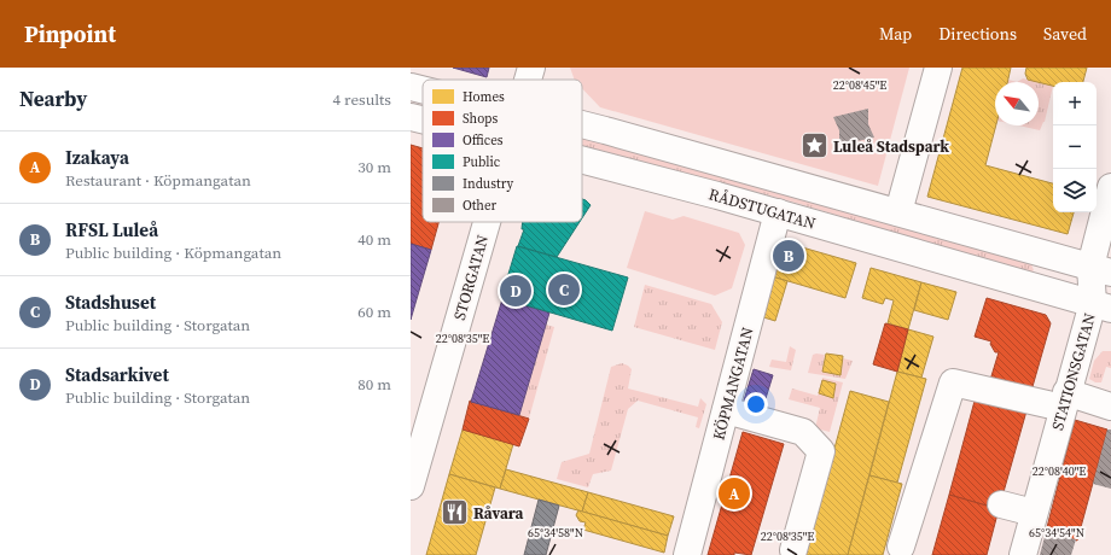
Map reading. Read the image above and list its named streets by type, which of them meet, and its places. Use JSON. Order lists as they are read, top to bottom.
{
  "streets": {
    "main road": [
      "RÅDSTUGATAN",
      "STORGATAN",
      "STATIONSGATAN",
      "KÖPMANGATAN"
    ]
  },
  "crossings": [
    ["RÅDSTUGATAN", "STATIONSGATAN"],
    ["RÅDSTUGATAN", "KÖPMANGATAN"]
  ],
  "places": {
    "place": ["Luleå Stadspark"],
    "restaurant": ["Råvara"]
  },
  "legend": [
    "Homes",
    "Shops",
    "Offices",
    "Public",
    "Industry",
    "Other"
  ],
  "north": "top left",
  "page": {
    "header": "Pinpoint",
    "nav": ["Map", "Directions", "Saved"],
    "heading": ["Nearby", "4 results"],
    "map_buttons": ["+", "−"],
    "list": [
      {
        "mark": "A",
        "name": "Izakaya",
        "note": "Restaurant · Köpmangatan",
        "value": "30 m"
      },
      {
        "mark": "B",
        "name": "RFSL Luleå",
        "note": "Public building · Köpmangatan",
        "value": "40 m"
      },
      {
        "mark": "C",
        "name": "Stadshuset",
        "note": "Public building · Storgatan",
        "value": "60 m"
      },
      {
        "mark": "D",
        "name": "Stadsarkivet",
        "note": "Public building · Storgatan",
        "value": "80 m"
      }
    ],
    "pins": [
      "B",
      "C",
      "D",
      "A"
    ]
  },
  "coordinates": [
    "22°08'45\"E",
    "22°08'35\"E",
    "22°08'40\"E",
    "65°34'58\"N",
    "65°34'54\"N"
  ]
}
